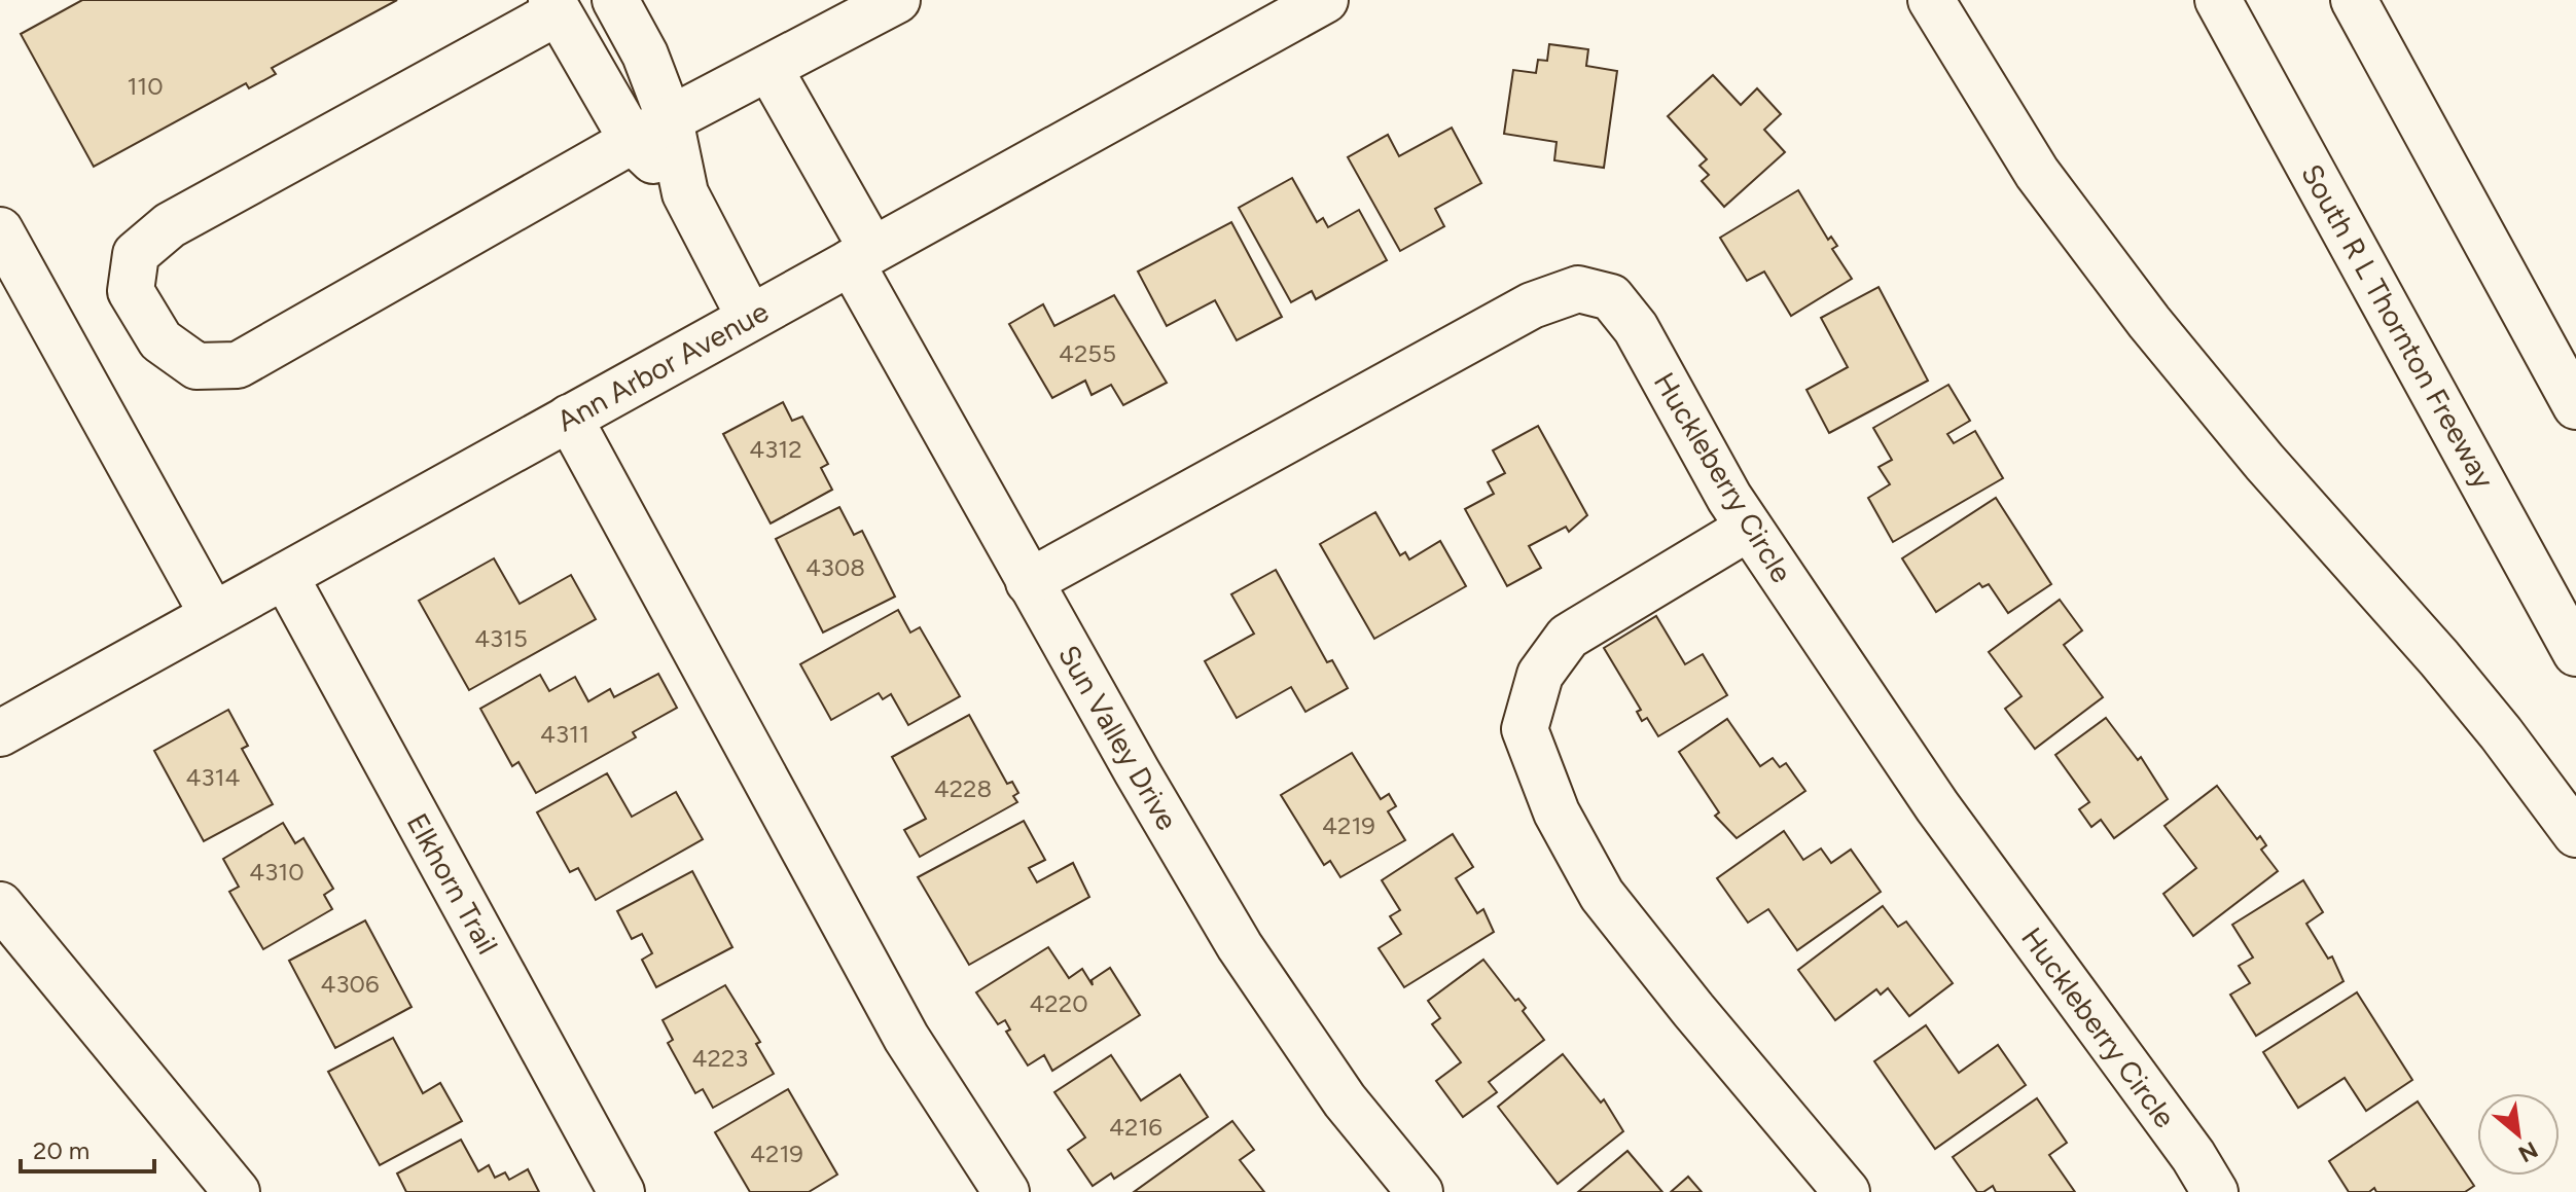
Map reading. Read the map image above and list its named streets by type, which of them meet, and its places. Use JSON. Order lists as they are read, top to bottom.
{
  "streets": {
    "main road": [
      "South R L Thornton Freeway",
      "Ann Arbor Avenue",
      "Huckleberry Circle",
      "Sun Valley Drive",
      "Elkhorn Trail"
    ]
  },
  "crossings": [
    ["Ann Arbor Avenue", "Sun Valley Drive"],
    ["Ann Arbor Avenue", "Elkhorn Trail"],
    ["Huckleberry Circle", "Sun Valley Drive"]
  ],
  "house_numbers": [
    "110",
    "4255",
    "4312",
    "4308",
    "4315",
    "4311",
    "4314",
    "4228",
    "4219",
    "4310",
    "4306",
    "4220",
    "4223",
    "4216",
    "4219"
  ],
  "scale_bar": "20 m",
  "north": "bottom right"
}
